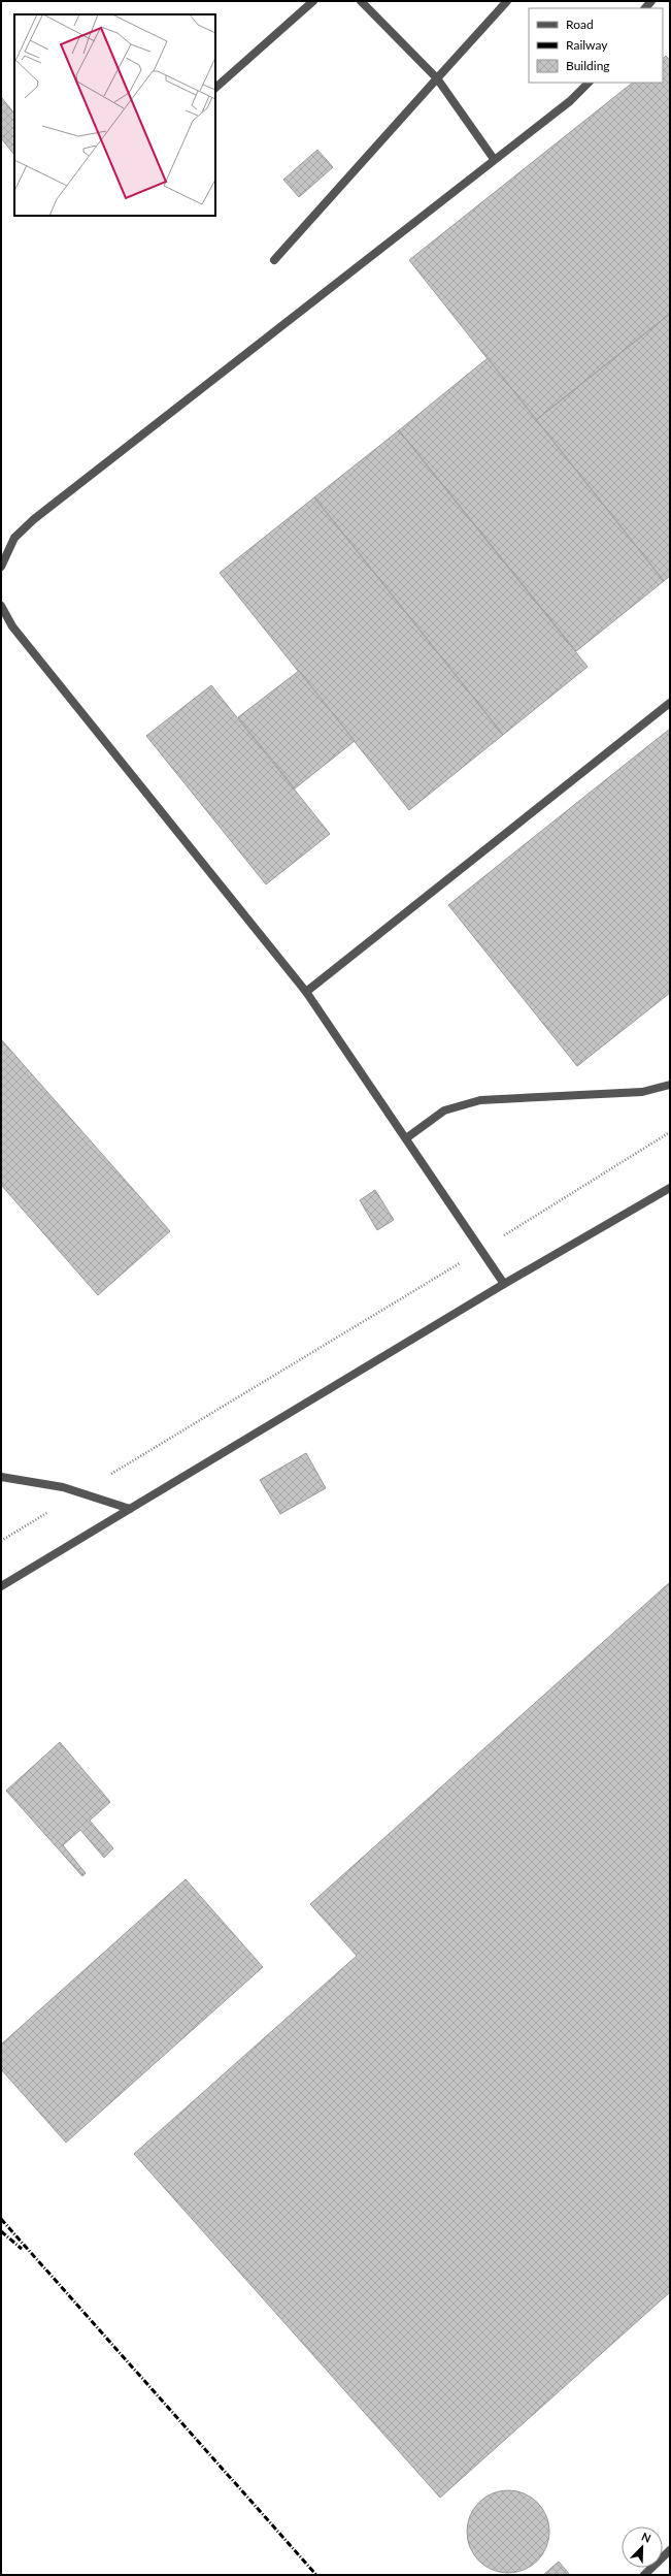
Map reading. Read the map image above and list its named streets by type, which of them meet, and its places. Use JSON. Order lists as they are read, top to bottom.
{
  "legend": ["Road", "Railway", "Building"],
  "north": "top right"
}
